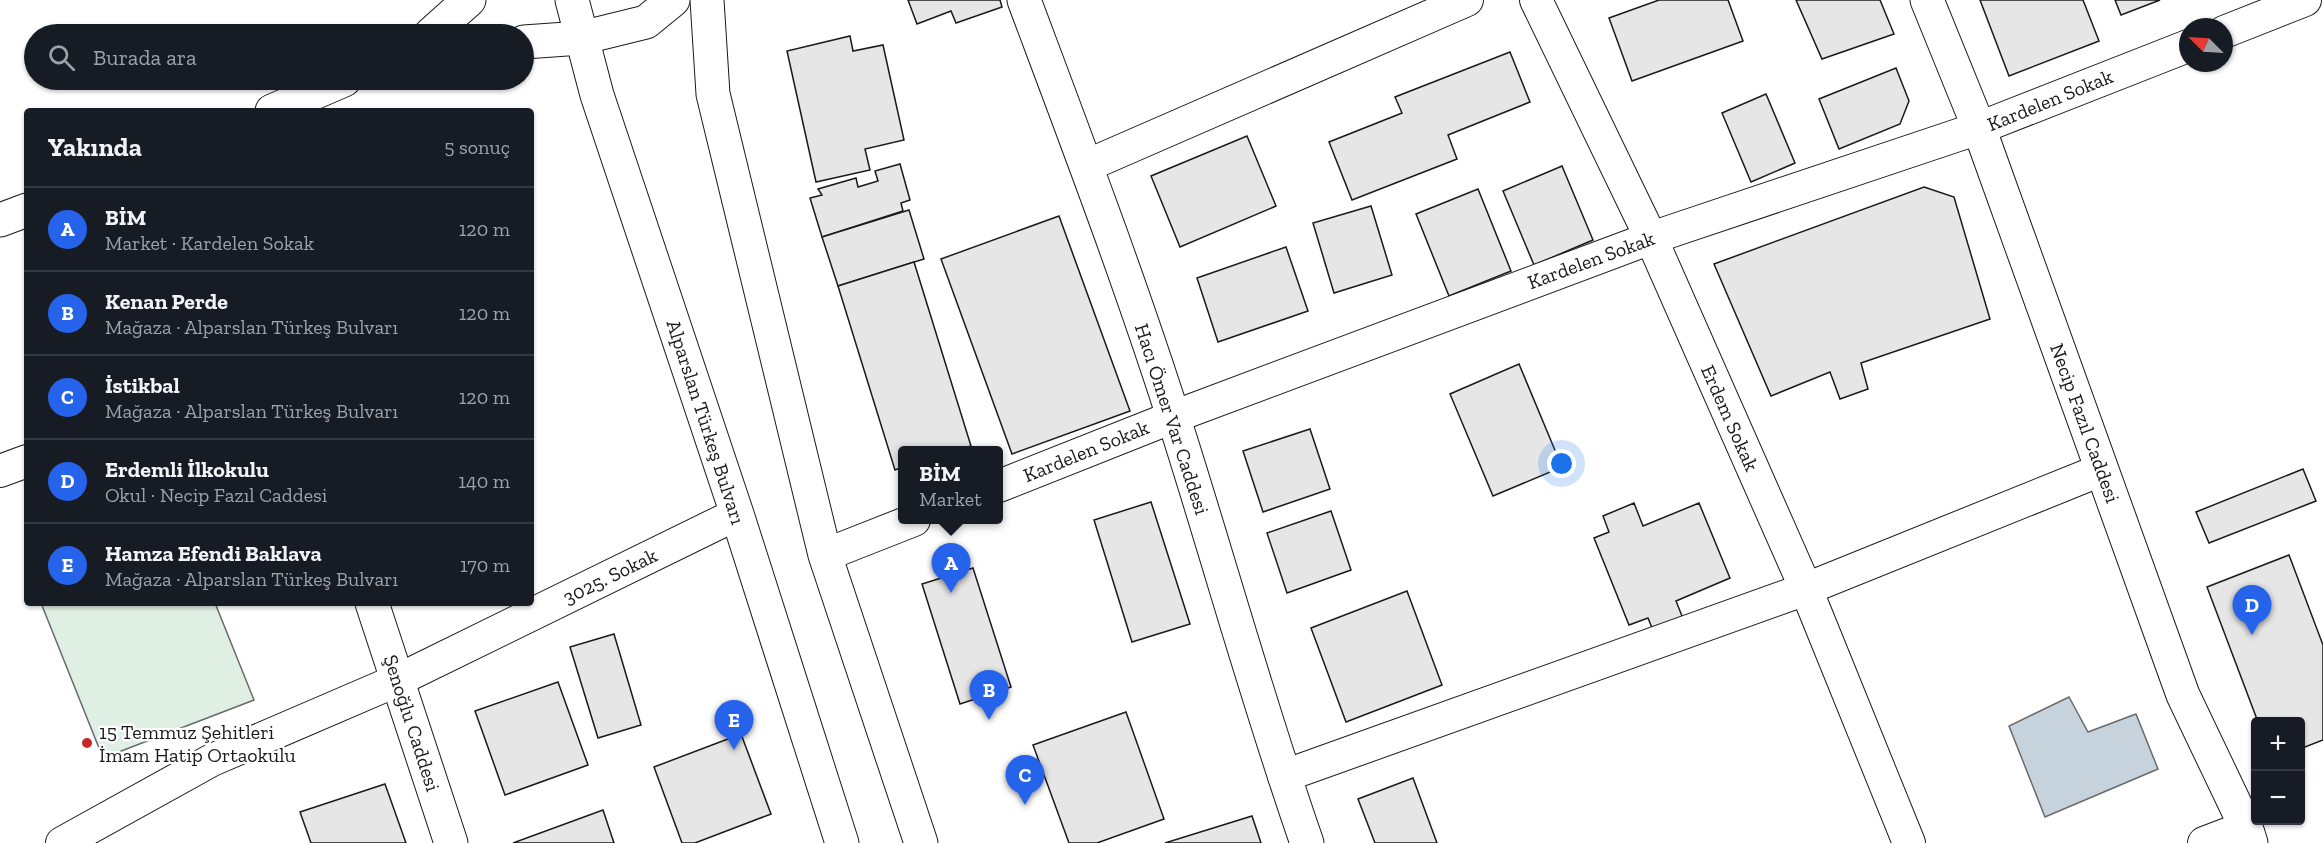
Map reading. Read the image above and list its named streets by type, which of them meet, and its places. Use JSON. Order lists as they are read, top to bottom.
{
  "streets": {
    "main road": [
      "Hacı Ömer Var Caddesi",
      "Alparslan Türkeş Bulvarı",
      "Necip Fazıl Caddesi",
      "Şenoğlu Caddesi"
    ],
    "street": ["Kardelen Sokak", "Erdem Sokak", "3025. Sokak"]
  },
  "crossings": [
    ["Kardelen Sokak", "Erdem Sokak"],
    ["Kardelen Sokak", "Hacı Ömer Var Caddesi"],
    ["Kardelen Sokak", "Necip Fazıl Caddesi"],
    ["Alparslan Türkeş Bulvarı", "3025. Sokak"],
    ["3025. Sokak", "Şenoğlu Caddesi"]
  ],
  "places": ["15 Temmuz Şehitleri İmam Hatip Ortaokulu"],
  "north": "top left",
  "page": {
    "search": "Burada ara",
    "heading": ["Yakında", "5 sonuç"],
    "list": [
      {
        "mark": "A",
        "name": "BİM",
        "note": "Market · Kardelen Sokak",
        "value": "120 m"
      },
      {
        "mark": "B",
        "name": "Kenan Perde",
        "note": "Mağaza · Alparslan Türkeş Bulvarı",
        "value": "120 m"
      },
      {
        "mark": "C",
        "name": "İstikbal",
        "note": "Mağaza · Alparslan Türkeş Bulvarı",
        "value": "120 m"
      },
      {
        "mark": "D",
        "name": "Erdemli İlkokulu",
        "note": "Okul · Necip Fazıl Caddesi",
        "value": "140 m"
      },
      {
        "mark": "E",
        "name": "Hamza Efendi Baklava",
        "note": "Mağaza · Alparslan Türkeş Bulvarı",
        "value": "170 m"
      }
    ],
    "popup": ["BİM", "Market"],
    "pins": [
      "A",
      "D",
      "B",
      "E",
      "C"
    ],
    "map_buttons": ["+", "−"]
  }
}
